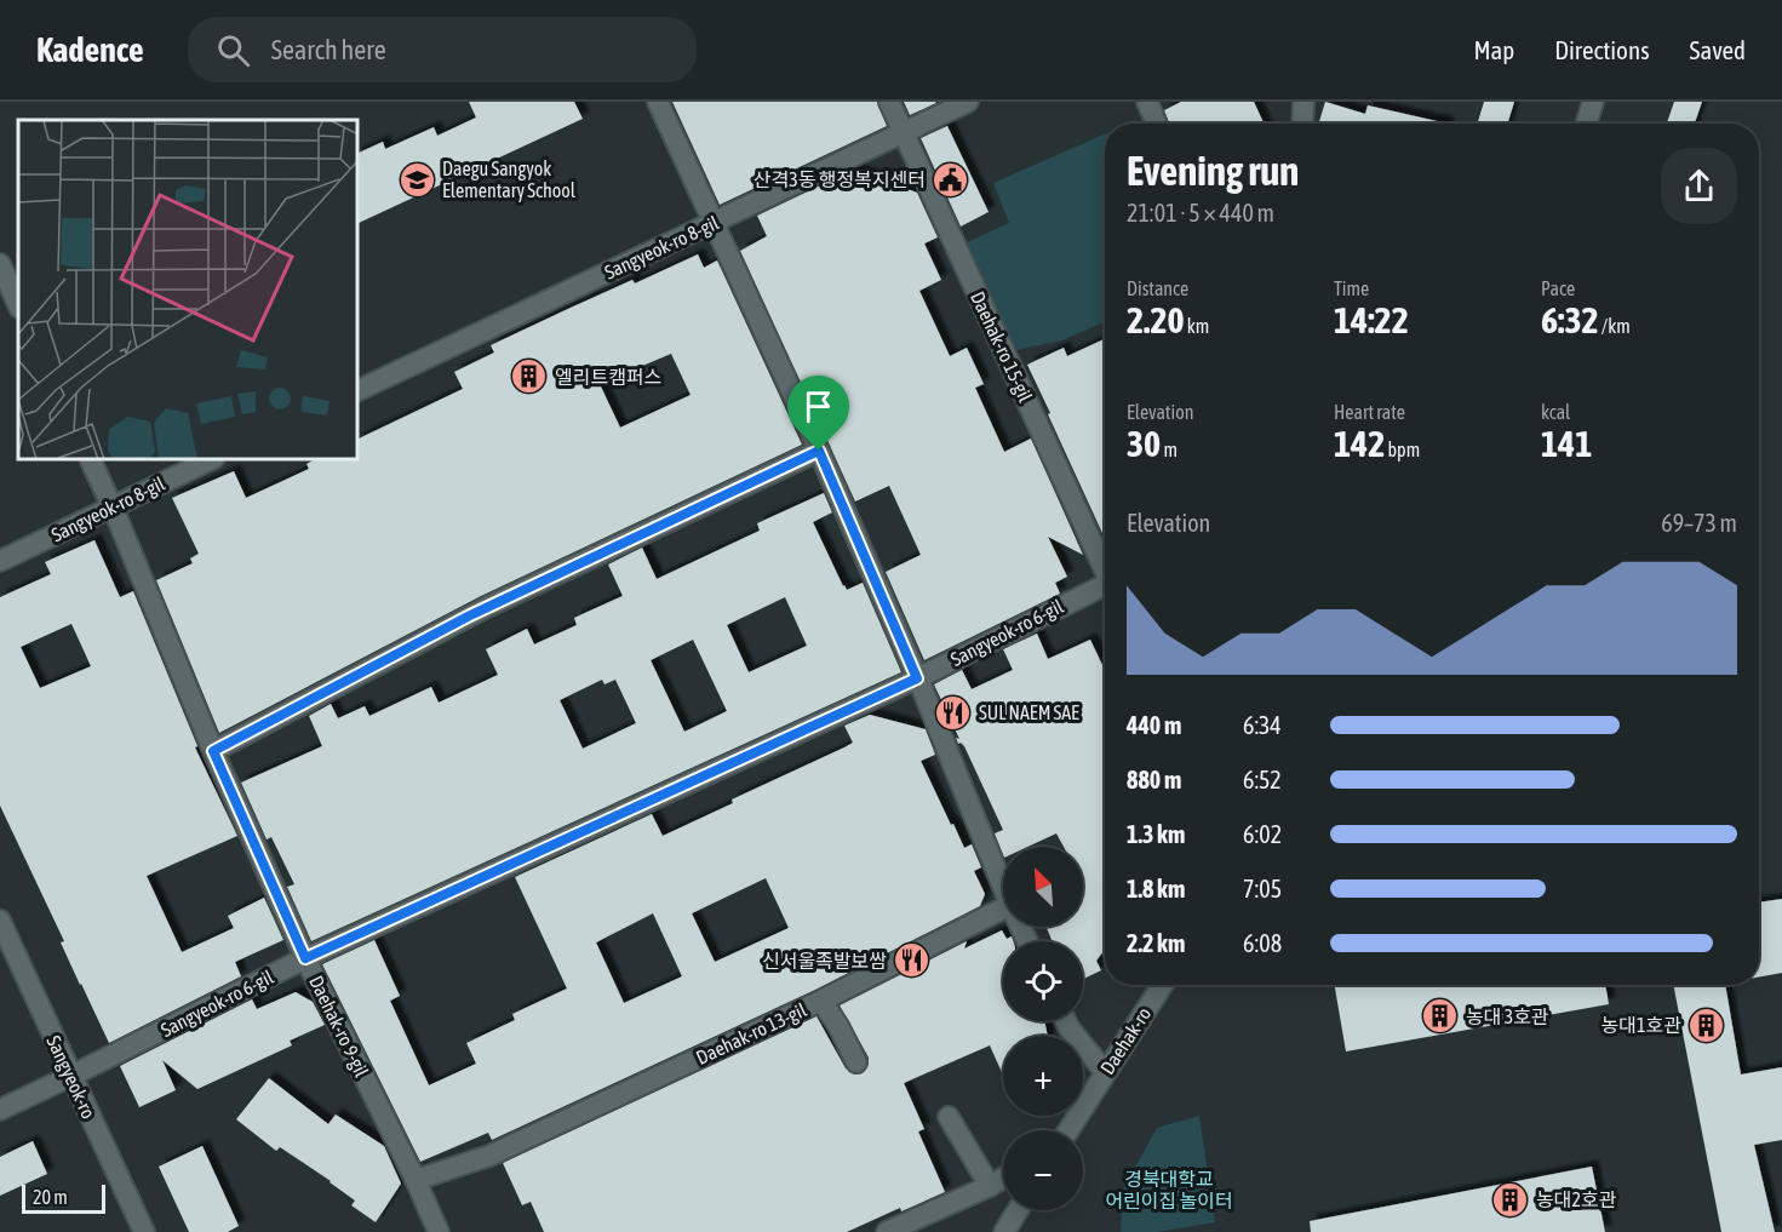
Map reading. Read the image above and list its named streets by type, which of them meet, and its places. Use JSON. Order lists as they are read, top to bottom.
{
  "streets": {
    "street": [
      "Sangyeok-ro 8-gil",
      "Daehak-ro 15-gil",
      "Sangyeok-ro 6-gil",
      "Daehak-ro 9-gil",
      "Daehak-ro 13-gil",
      "Daehak-ro",
      "Sangyeok-ro"
    ]
  },
  "crossings": [
    ["Sangyeok-ro 8-gil", "Daehak-ro 15-gil"],
    ["Sangyeok-ro 8-gil", "Daehak-ro 9-gil"],
    ["Sangyeok-ro 6-gil", "Daehak-ro 9-gil"],
    ["Sangyeok-ro 6-gil", "Sangyeok-ro"],
    ["Daehak-ro 9-gil", "Daehak-ro 13-gil"]
  ],
  "parks": ["경북대학교 어린이집 놀이터"],
  "places": {
    "school or university": ["Daegu Sangyok Elementary School"],
    "public building": ["산격3동 행정복지센터"],
    "building": [
      "엘리트캠퍼스",
      "농대 3호관",
      "농대1호관",
      "농대2호관"
    ],
    "restaurant": ["SUL NAEM SAE", "신서울족발보쌈"]
  },
  "scale_bar": "20 m",
  "north": "top left",
  "page": {
    "header": "Kadence",
    "search": "Search here",
    "nav": ["Map", "Directions", "Saved"],
    "heading": ["Evening run", "21:01 · 5 × 440 m"],
    "stats": [
      ["Distance", "2.20 km"],
      ["Time", "14:22"],
      ["Pace", "6:32 /km"],
      ["Elevation", "30 m"],
      ["Heart rate", "142 bpm"],
      ["kcal", "141"]
    ],
    "chart": ["Elevation", "69–73 m"],
    "list": [
      {
        "name": "440 m",
        "note": "6:34"
      },
      {
        "name": "880 m",
        "note": "6:52"
      },
      {
        "name": "1.3 km",
        "note": "6:02"
      },
      {
        "name": "1.8 km",
        "note": "7:05"
      },
      {
        "name": "2.2 km",
        "note": "6:08"
      }
    ],
    "map_buttons": ["+", "−"],
    "scale": "20 m"
  }
}
